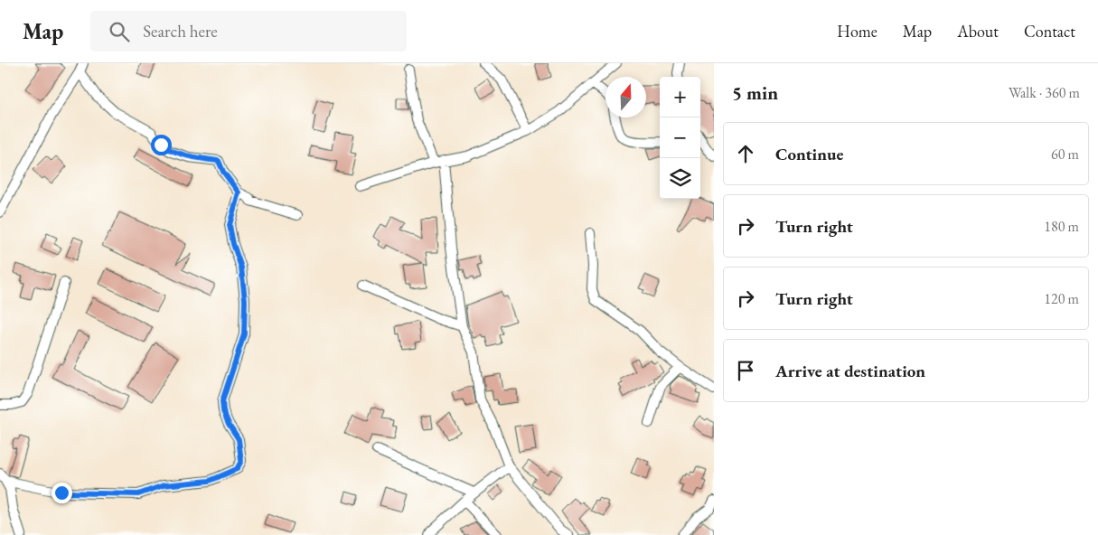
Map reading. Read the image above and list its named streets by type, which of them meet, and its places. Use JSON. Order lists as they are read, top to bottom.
{
  "north": "top",
  "page": {
    "header": "Map",
    "search": "Search here",
    "nav": [
      "Home",
      "Map",
      "About",
      "Contact"
    ],
    "heading": ["5 min", "Walk · 360 m"],
    "map_buttons": ["+", "−"],
    "list": [
      ["Continue", "60 m"],
      ["Turn right", "180 m"],
      ["Turn right", "120 m"],
      "Arrive at destination"
    ]
  }
}
